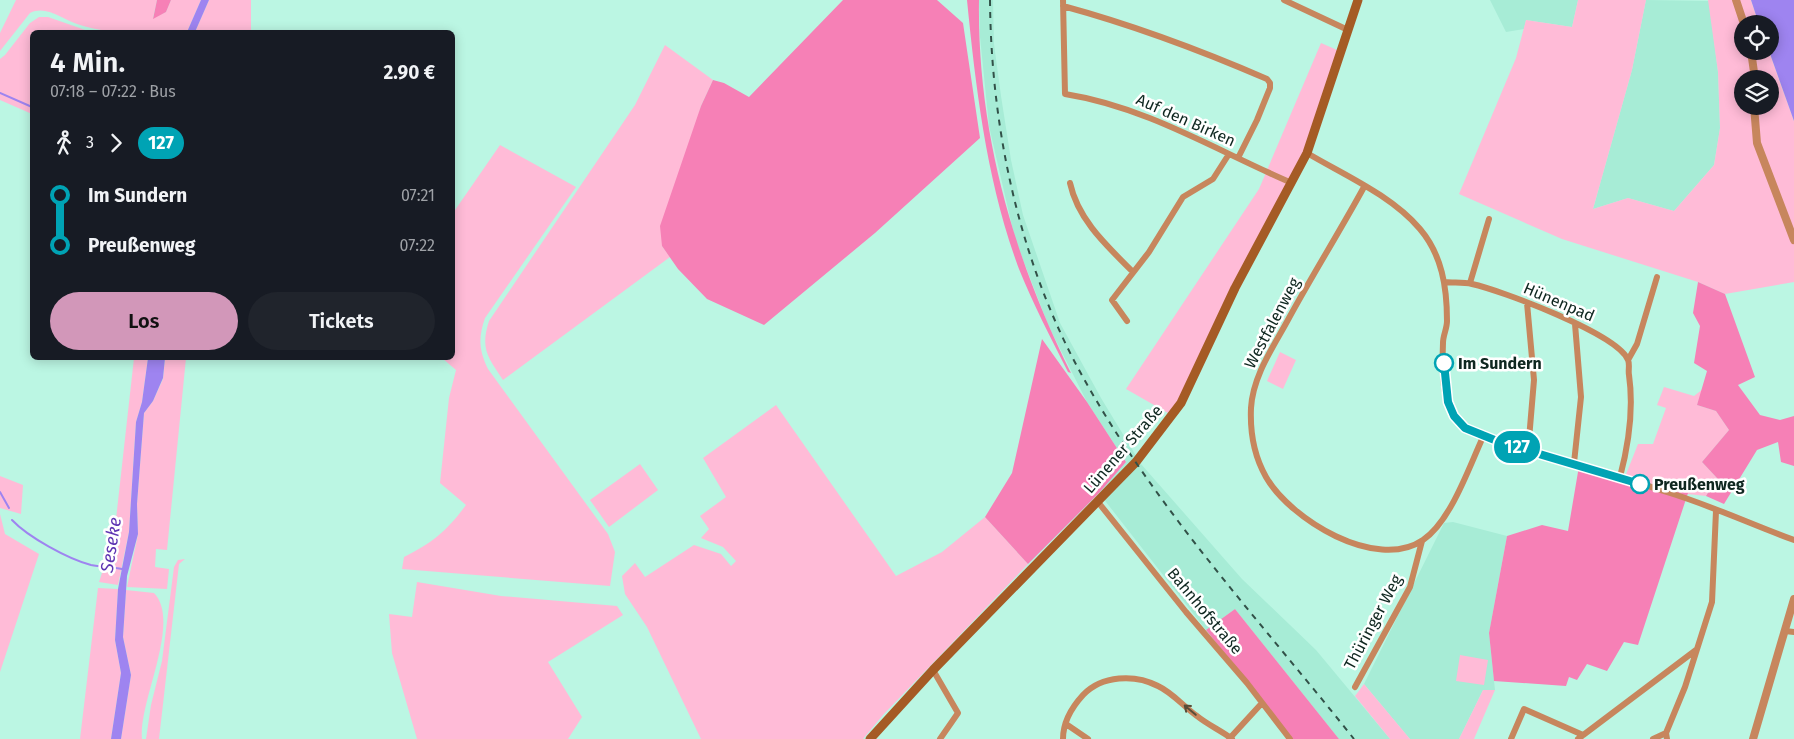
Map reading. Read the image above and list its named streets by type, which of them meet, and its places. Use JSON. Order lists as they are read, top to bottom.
{
  "streets": {
    "main road": ["Lünener Straße"],
    "street": [
      "Auf den Birken",
      "Hünenpad",
      "Westfalenweg",
      "Bahnhofstraße",
      "Thüringer Weg"
    ]
  },
  "crossings": [
    ["Auf den Birken", "Lünener Straße"],
    ["Westfalenweg", "Thüringer Weg"],
    ["Lünener Straße", "Bahnhofstraße"]
  ],
  "water": ["Seseke"],
  "places": ["Im Sundern", "Preußenweg"],
  "lines": ["bus line 127"],
  "page": {
    "on_map": "127",
    "heading": ["4 Min.", "07:18 – 07:22 · Bus", "2.90 €"],
    "legs": ["3", "127"],
    "list": [
      {
        "name": "Im Sundern",
        "value": "07:21"
      },
      {
        "name": "Preußenweg",
        "value": "07:22"
      }
    ],
    "buttons": ["Los", "Tickets"]
  }
}
